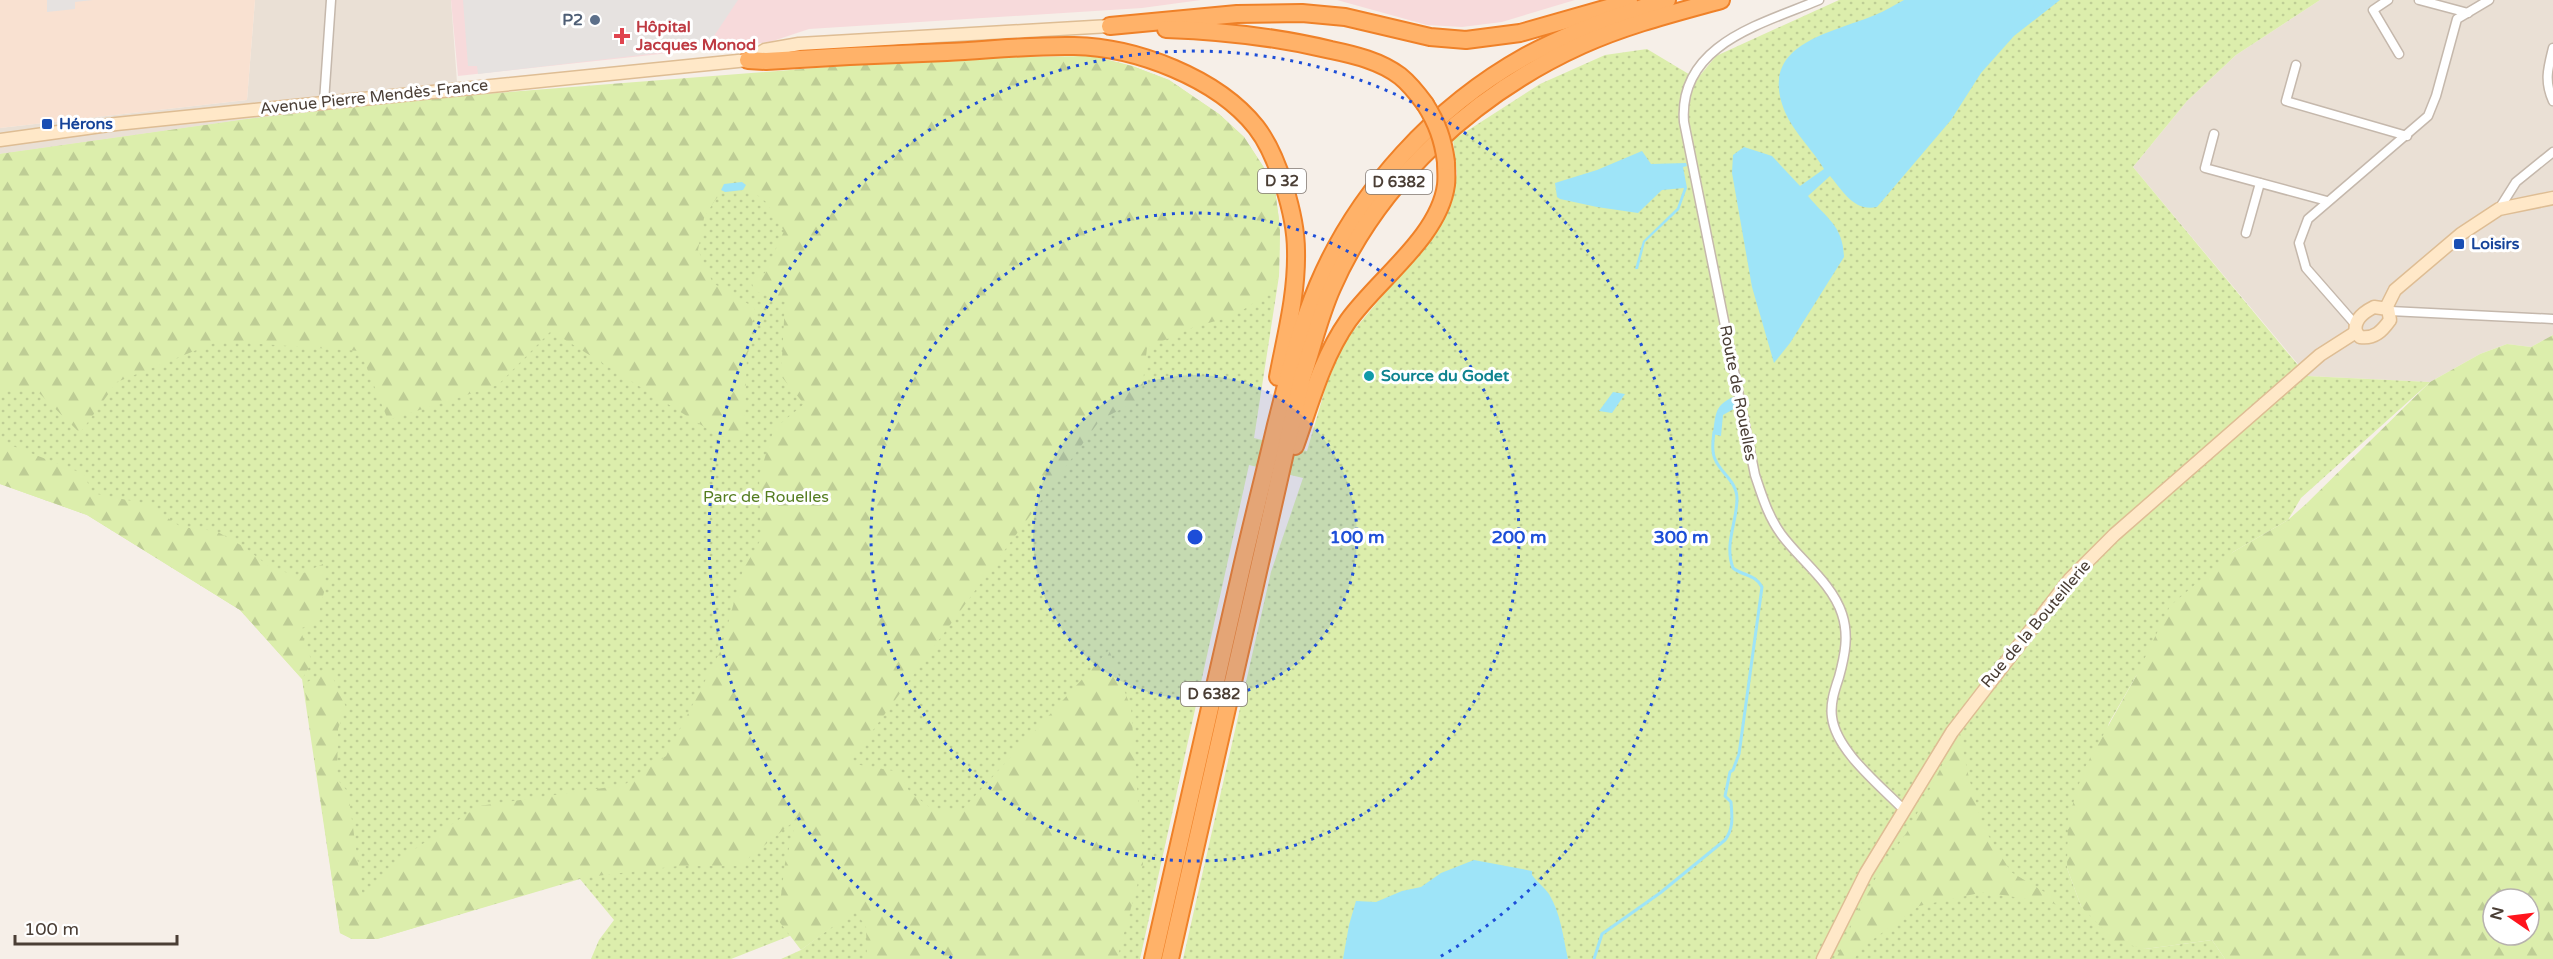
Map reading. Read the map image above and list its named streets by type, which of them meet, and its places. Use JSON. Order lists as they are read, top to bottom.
{
  "streets": {
    "highway": ["D 32", "D 6382"],
    "street": ["Avenue Pierre Mendès-France", "Route de Rouelles", "Rue de la Bouteillerie"]
  },
  "crossings": [
    ["Avenue Pierre Mendès-France", "D 32"],
    ["D 32", "D 6382"],
    ["Route de Rouelles", "Rue de la Bouteillerie"]
  ],
  "parks": ["Parc de Rouelles"],
  "places": {
    "other": ["P2", "Source du Godet"],
    "health": ["Hôpital Jacques Monod"],
    "transit": ["Hérons", "Loisirs"]
  },
  "scale_bar": "100 m",
  "north": "left",
  "rings": ["100 m", "200 m", "300 m"]
}
